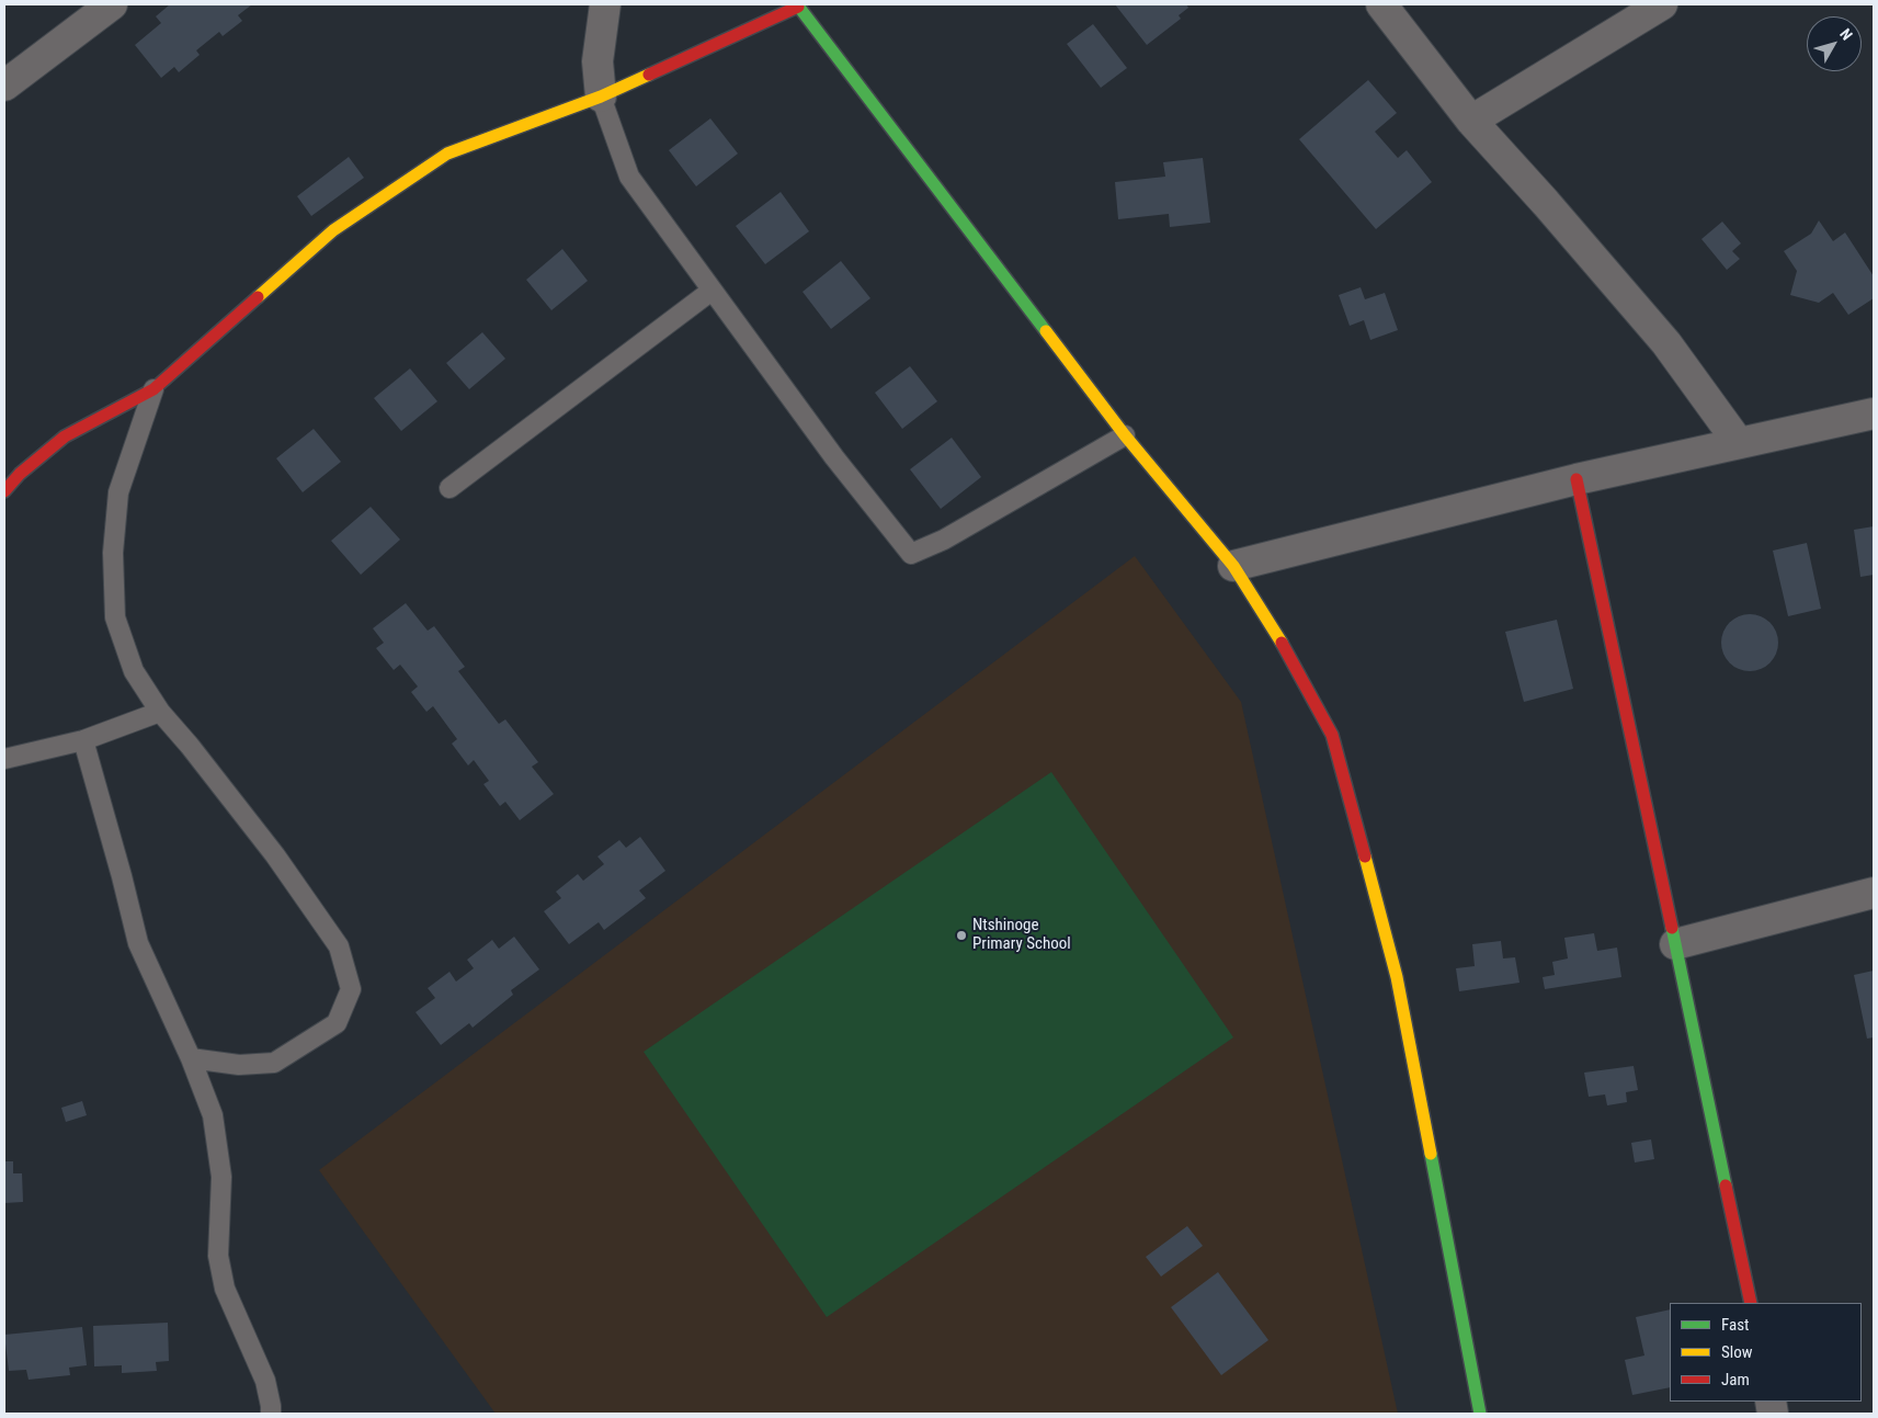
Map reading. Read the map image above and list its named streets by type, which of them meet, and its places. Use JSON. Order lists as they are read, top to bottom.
{
  "places": ["Ntshinoge Primary School"],
  "legend": ["Fast", "Slow", "Jam"],
  "north": "top right"
}
